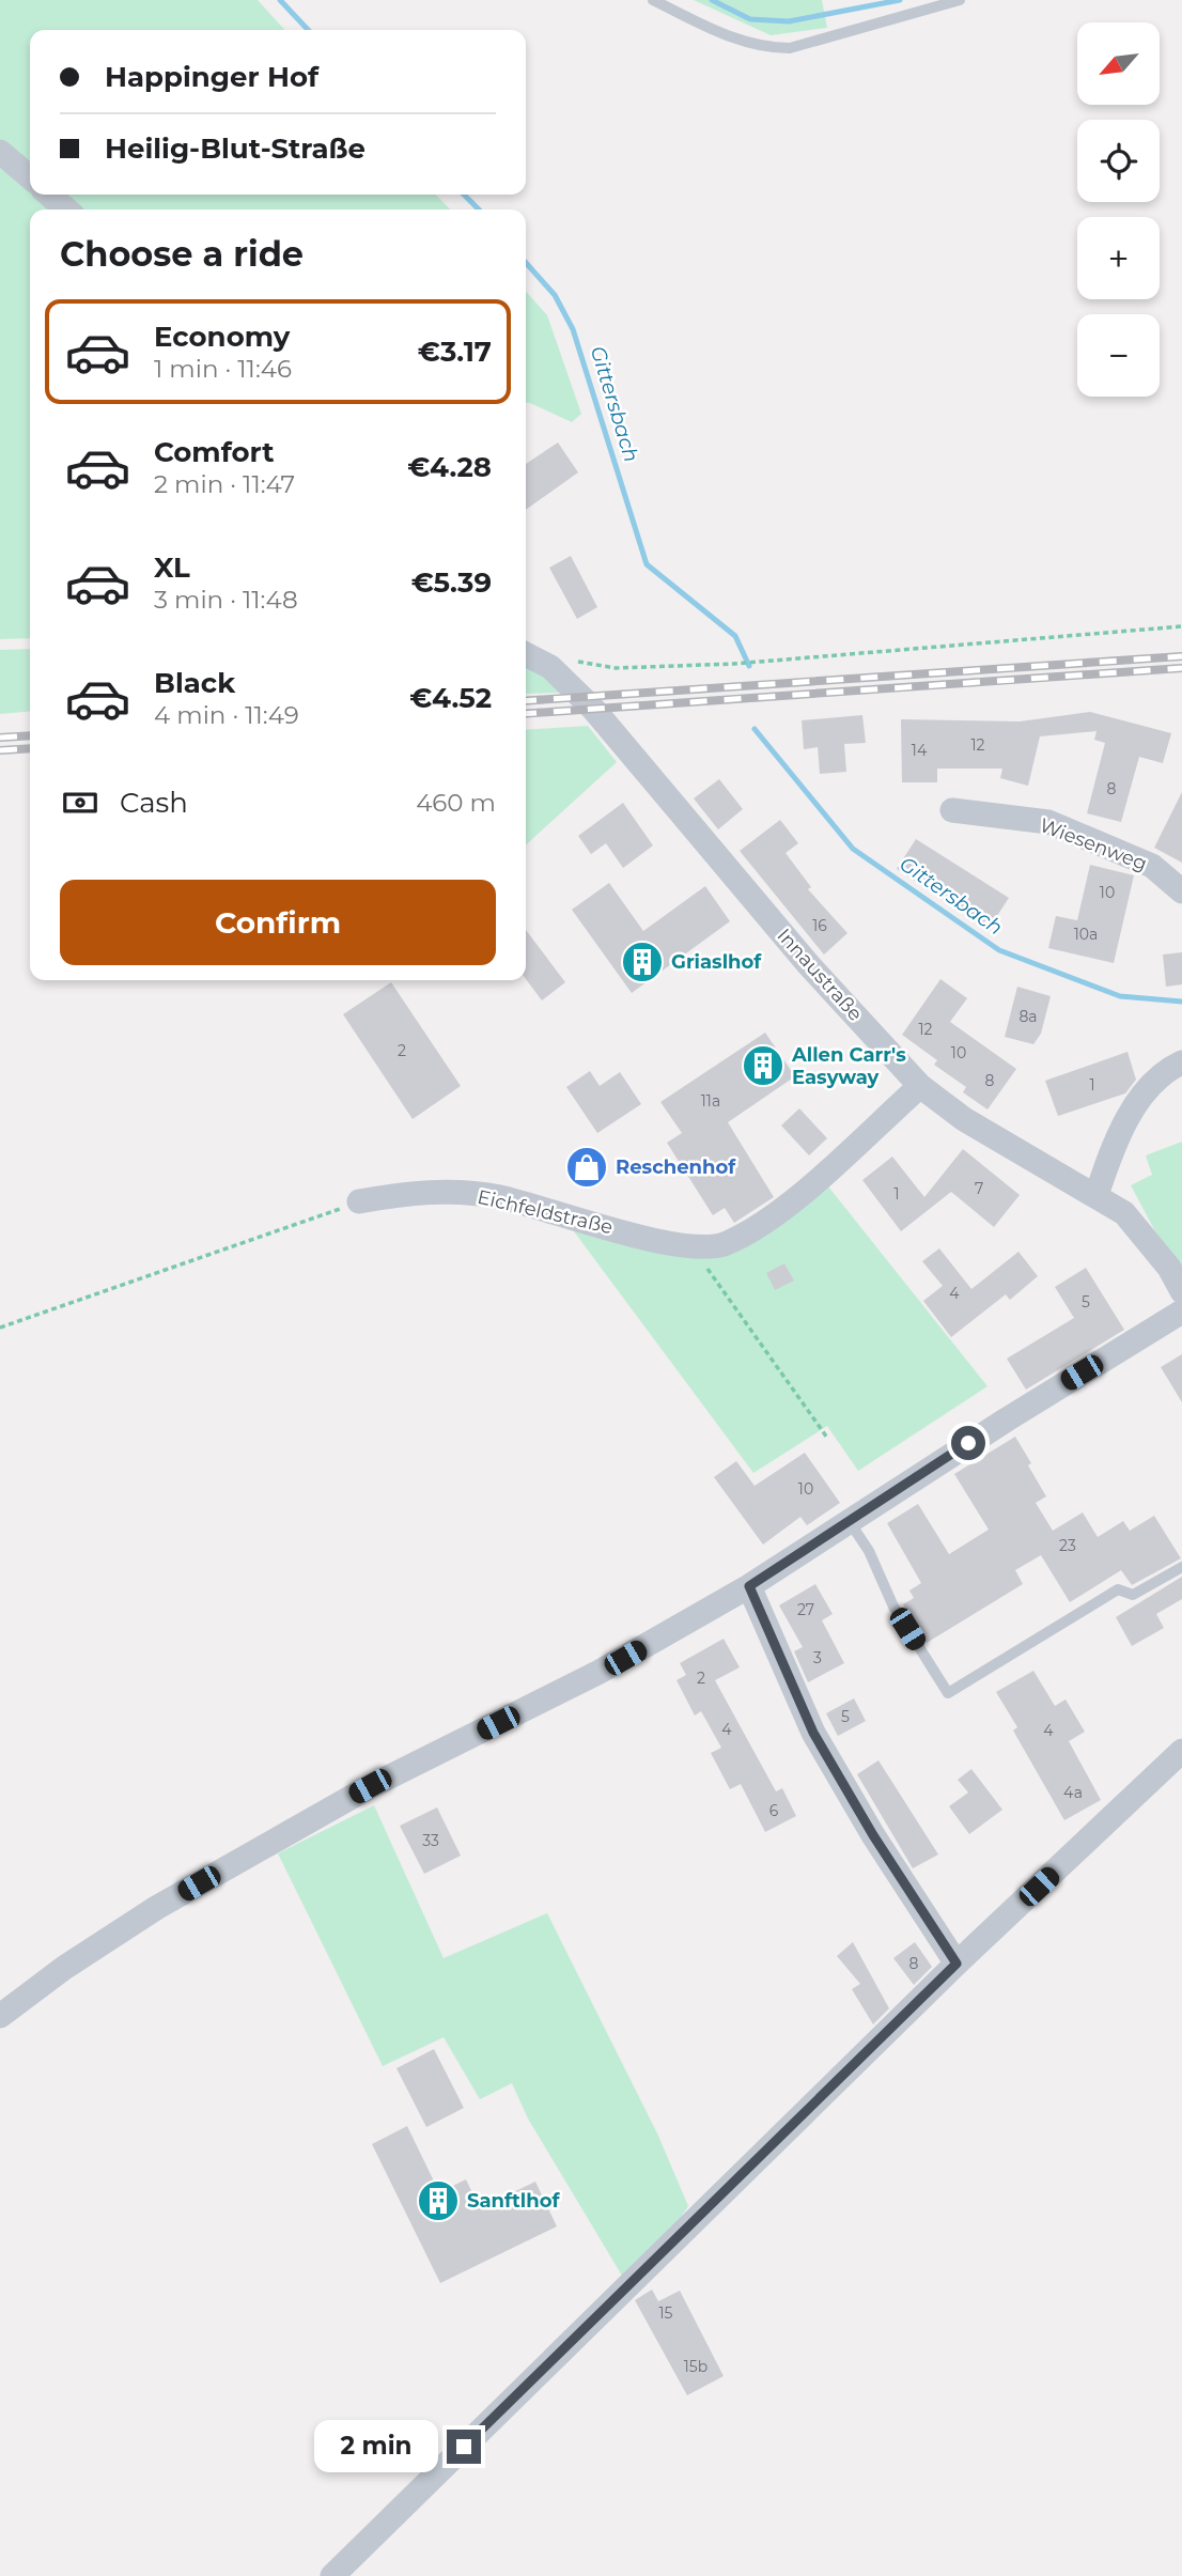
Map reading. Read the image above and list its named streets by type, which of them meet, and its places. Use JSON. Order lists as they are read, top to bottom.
{
  "streets": {
    "street": ["Wiesenweg", "Innaustraße", "Eichfeldstraße"]
  },
  "crossings": [
    ["Innaustraße", "Eichfeldstraße"]
  ],
  "water": ["Gittersbach"],
  "places": {
    "building": ["Griaslhof", "Allen Carr's Easyway", "Sanftlhof"],
    "shop": ["Reschenhof"]
  },
  "house_numbers": [
    "12",
    "14",
    "8",
    "10",
    "16",
    "10a",
    "8a",
    "12",
    "2",
    "10",
    "8",
    "1",
    "11a",
    "7",
    "1",
    "4",
    "5",
    "10",
    "23",
    "27",
    "3",
    "2",
    "5",
    "4",
    "4",
    "4a",
    "6",
    "33",
    "8",
    "15",
    "15b"
  ],
  "north": "bottom left",
  "page": {
    "map_buttons": ["+", "−"],
    "banner": ["Happinger Hof", "Heilig-Blut-Straße"],
    "heading": "Choose a ride",
    "list": [
      {
        "name": "Economy",
        "note": "1 min · 11:46",
        "value": "€3.17"
      },
      {
        "name": "Comfort",
        "note": "2 min · 11:47",
        "value": "€4.28"
      },
      {
        "name": "XL",
        "note": "3 min · 11:48",
        "value": "€5.39"
      },
      {
        "name": "Black",
        "note": "4 min · 11:49",
        "value": "€4.52"
      }
    ],
    "pay": ["Cash", "460 m"],
    "buttons": "Confirm",
    "bubble": "2 min"
  }
}
